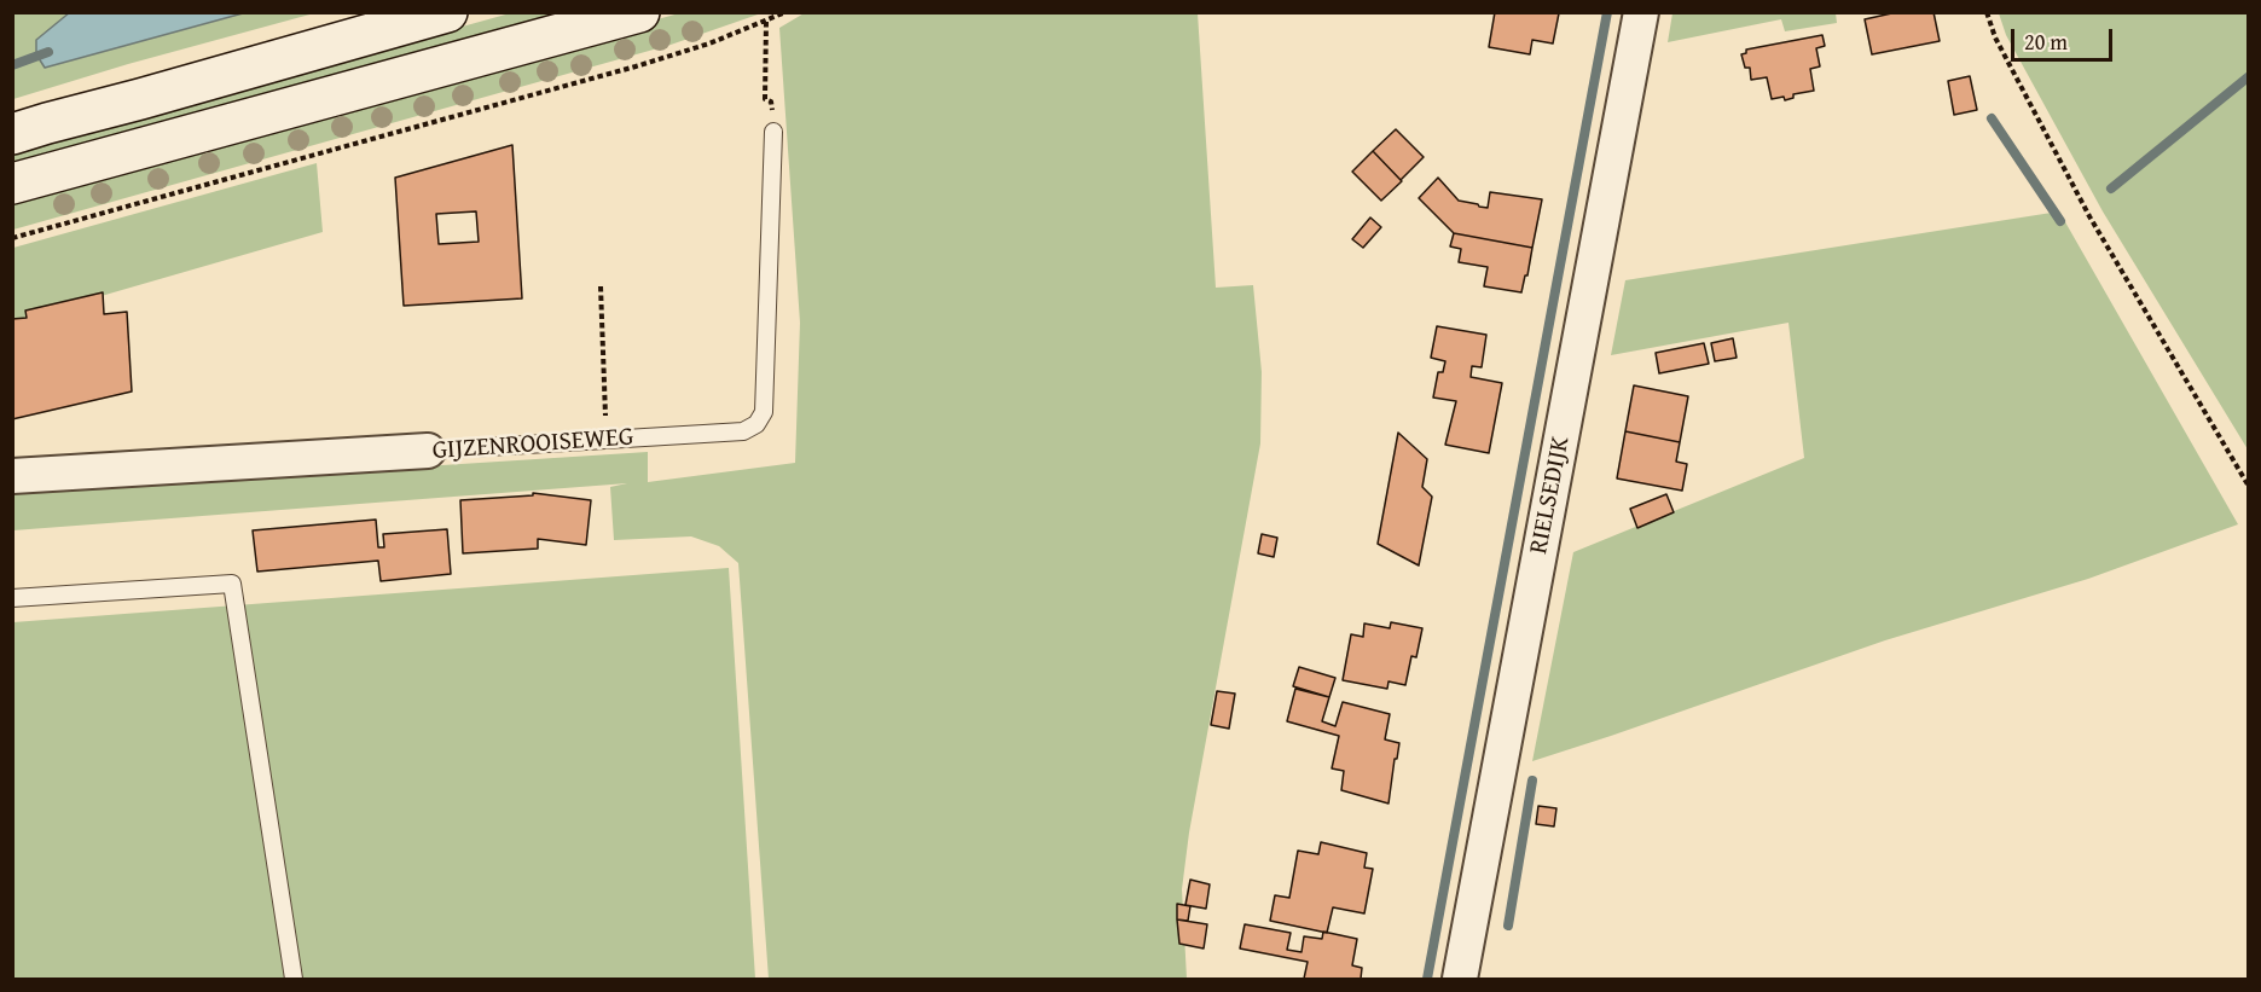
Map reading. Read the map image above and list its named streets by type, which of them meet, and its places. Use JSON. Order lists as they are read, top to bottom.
{
  "streets": {
    "street": ["GIJZENROOISEWEG", "RIELSEDIJK"]
  },
  "scale_bar": "20 m"
}
